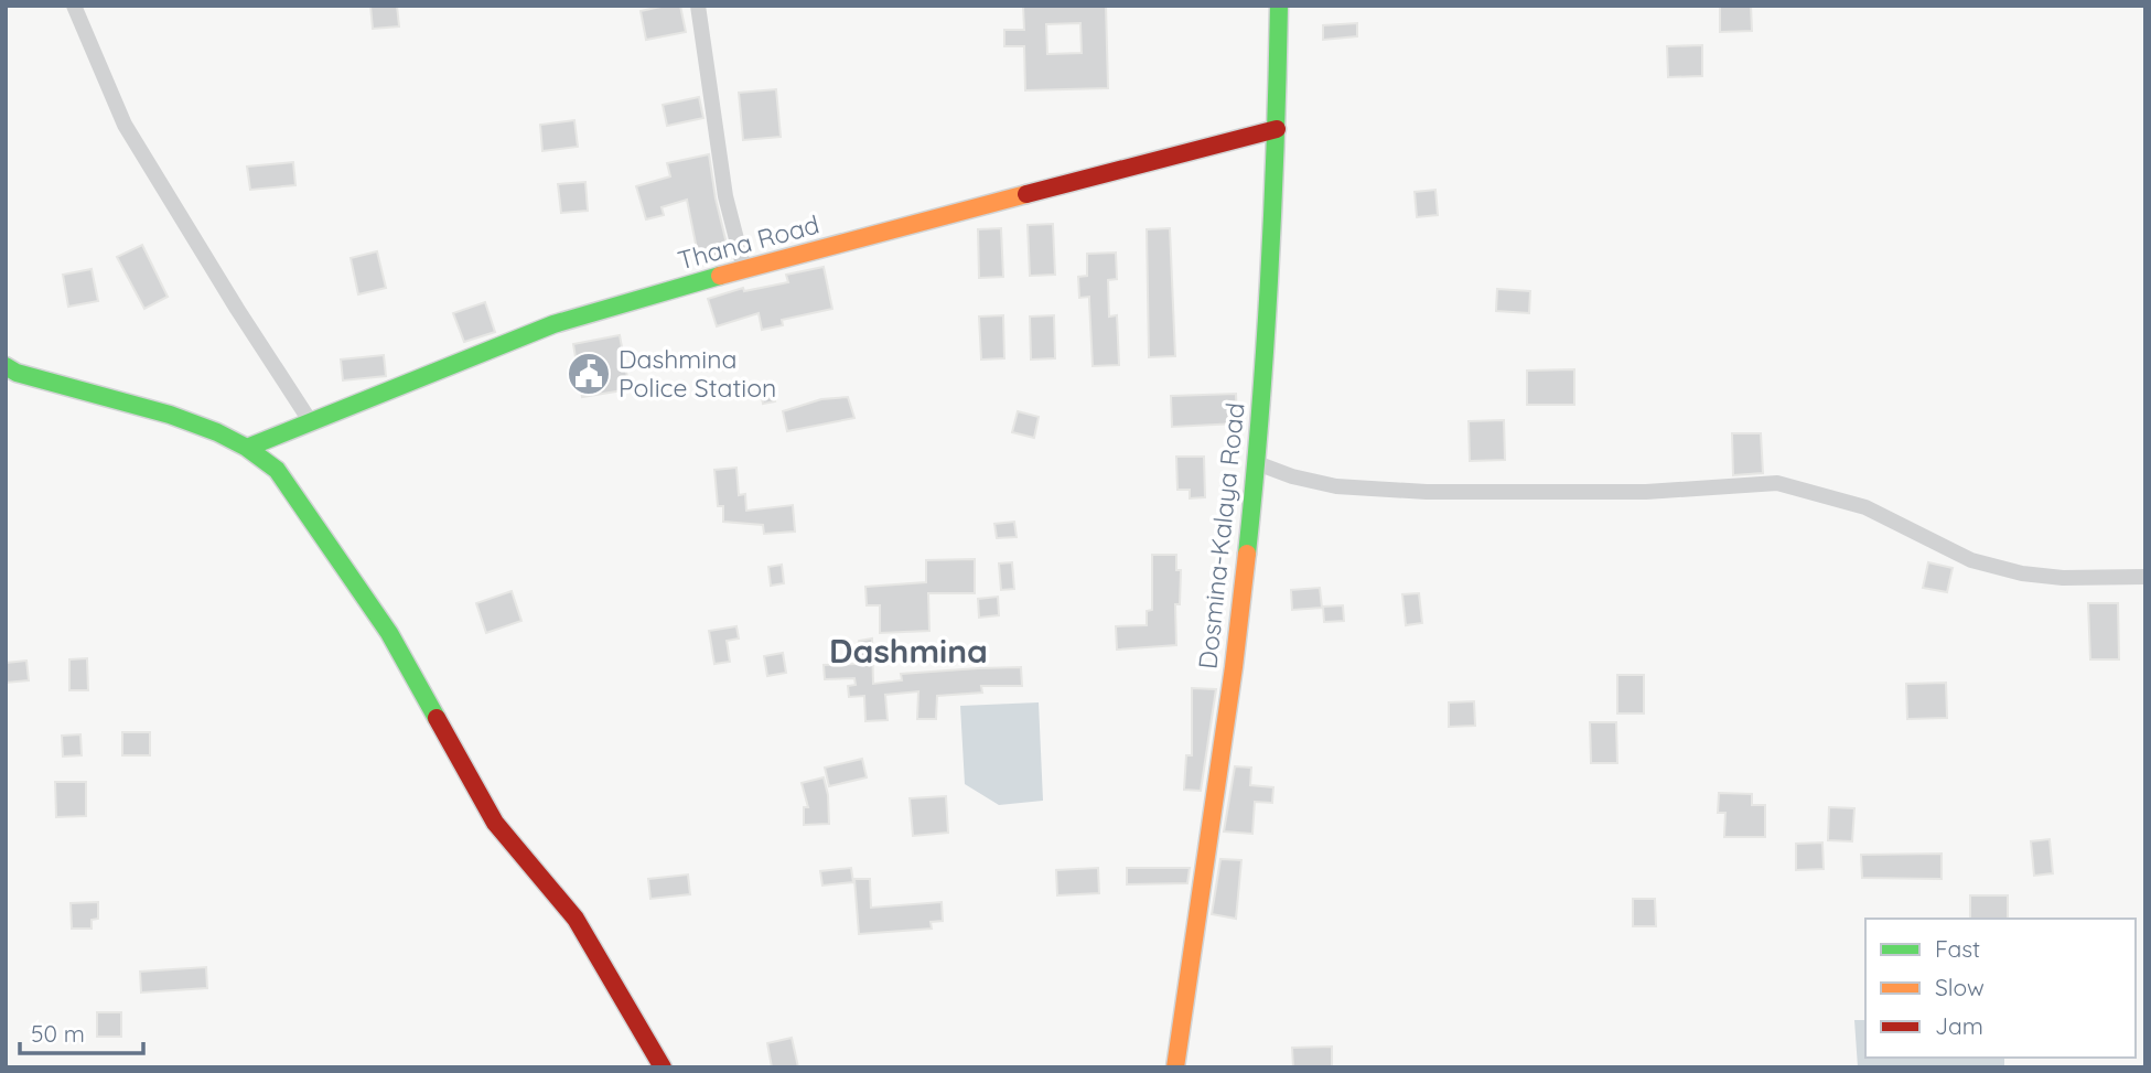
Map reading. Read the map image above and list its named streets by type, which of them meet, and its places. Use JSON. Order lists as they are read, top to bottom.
{
  "streets": {
    "street": ["Thana Road", "Dosmina-Kalaya Road"]
  },
  "crossings": [
    ["Thana Road", "Dosmina-Kalaya Road"]
  ],
  "districts": ["Dashmina"],
  "places": {
    "public building": ["Dashmina Police Station"]
  },
  "legend": ["Fast", "Slow", "Jam"],
  "scale_bar": "50 m"
}
